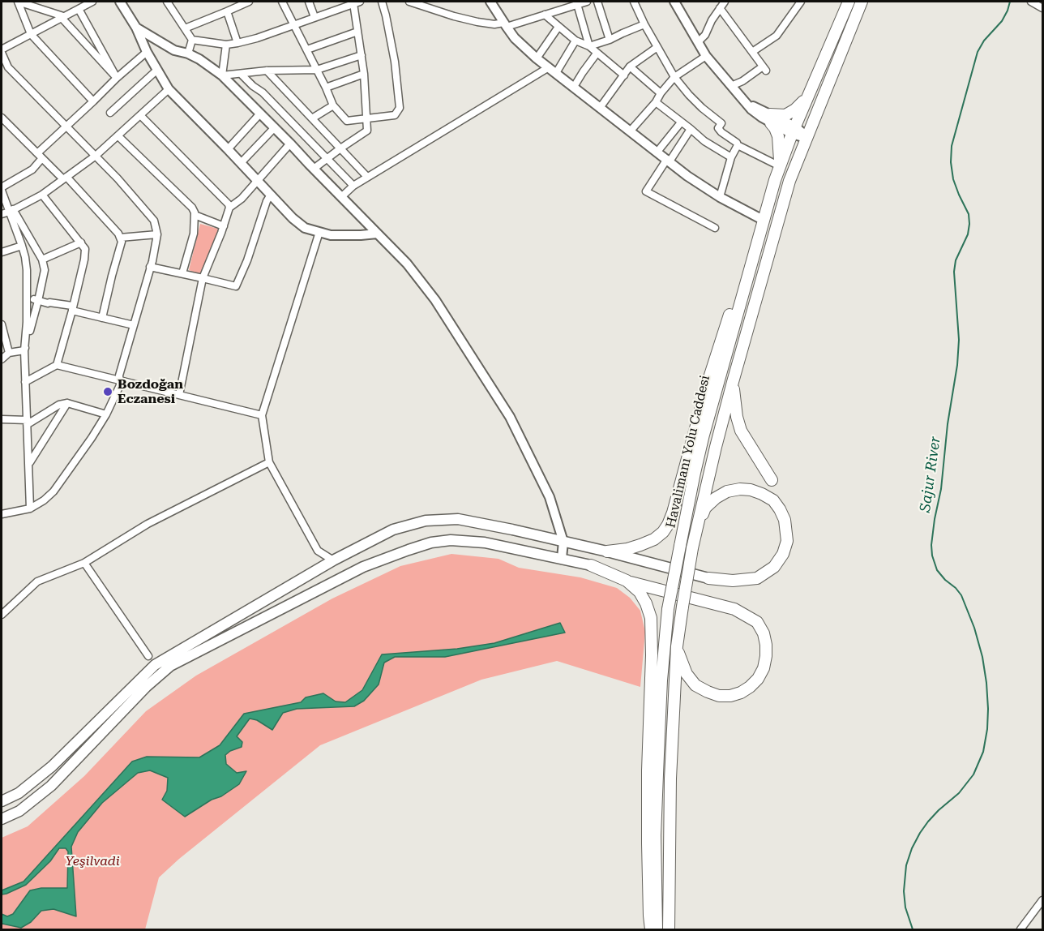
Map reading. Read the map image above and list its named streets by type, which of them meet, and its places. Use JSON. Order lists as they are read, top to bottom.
{
  "streets": {
    "highway": ["Havalimanı Yolu Caddesi"]
  },
  "water": ["Sajur River"],
  "parks": ["Yeşilvadi"],
  "places": ["Bozdoğan Eczanesi"]
}
